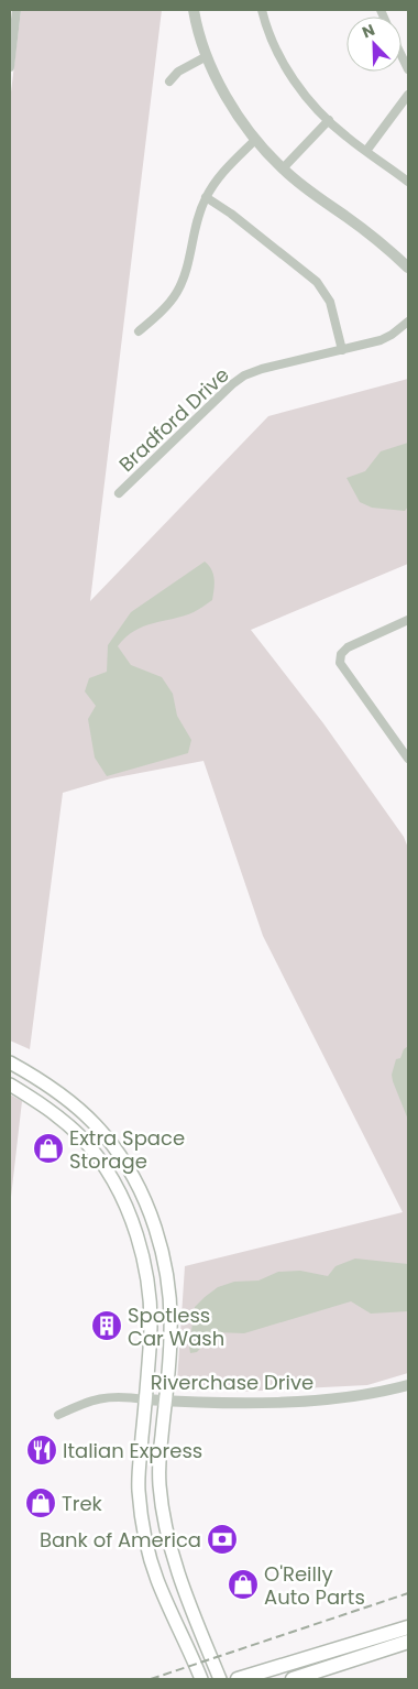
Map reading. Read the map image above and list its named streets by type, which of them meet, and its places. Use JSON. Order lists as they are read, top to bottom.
{
  "streets": {
    "street": ["Bradford Drive", "Riverchase Drive"]
  },
  "places": {
    "shop": ["Extra Space Storage", "Trek", "O'Reilly Auto Parts"],
    "building": ["Spotless Car Wash"],
    "restaurant": ["Italian Express"],
    "bank": ["Bank of America"]
  },
  "north": "top left"
}
